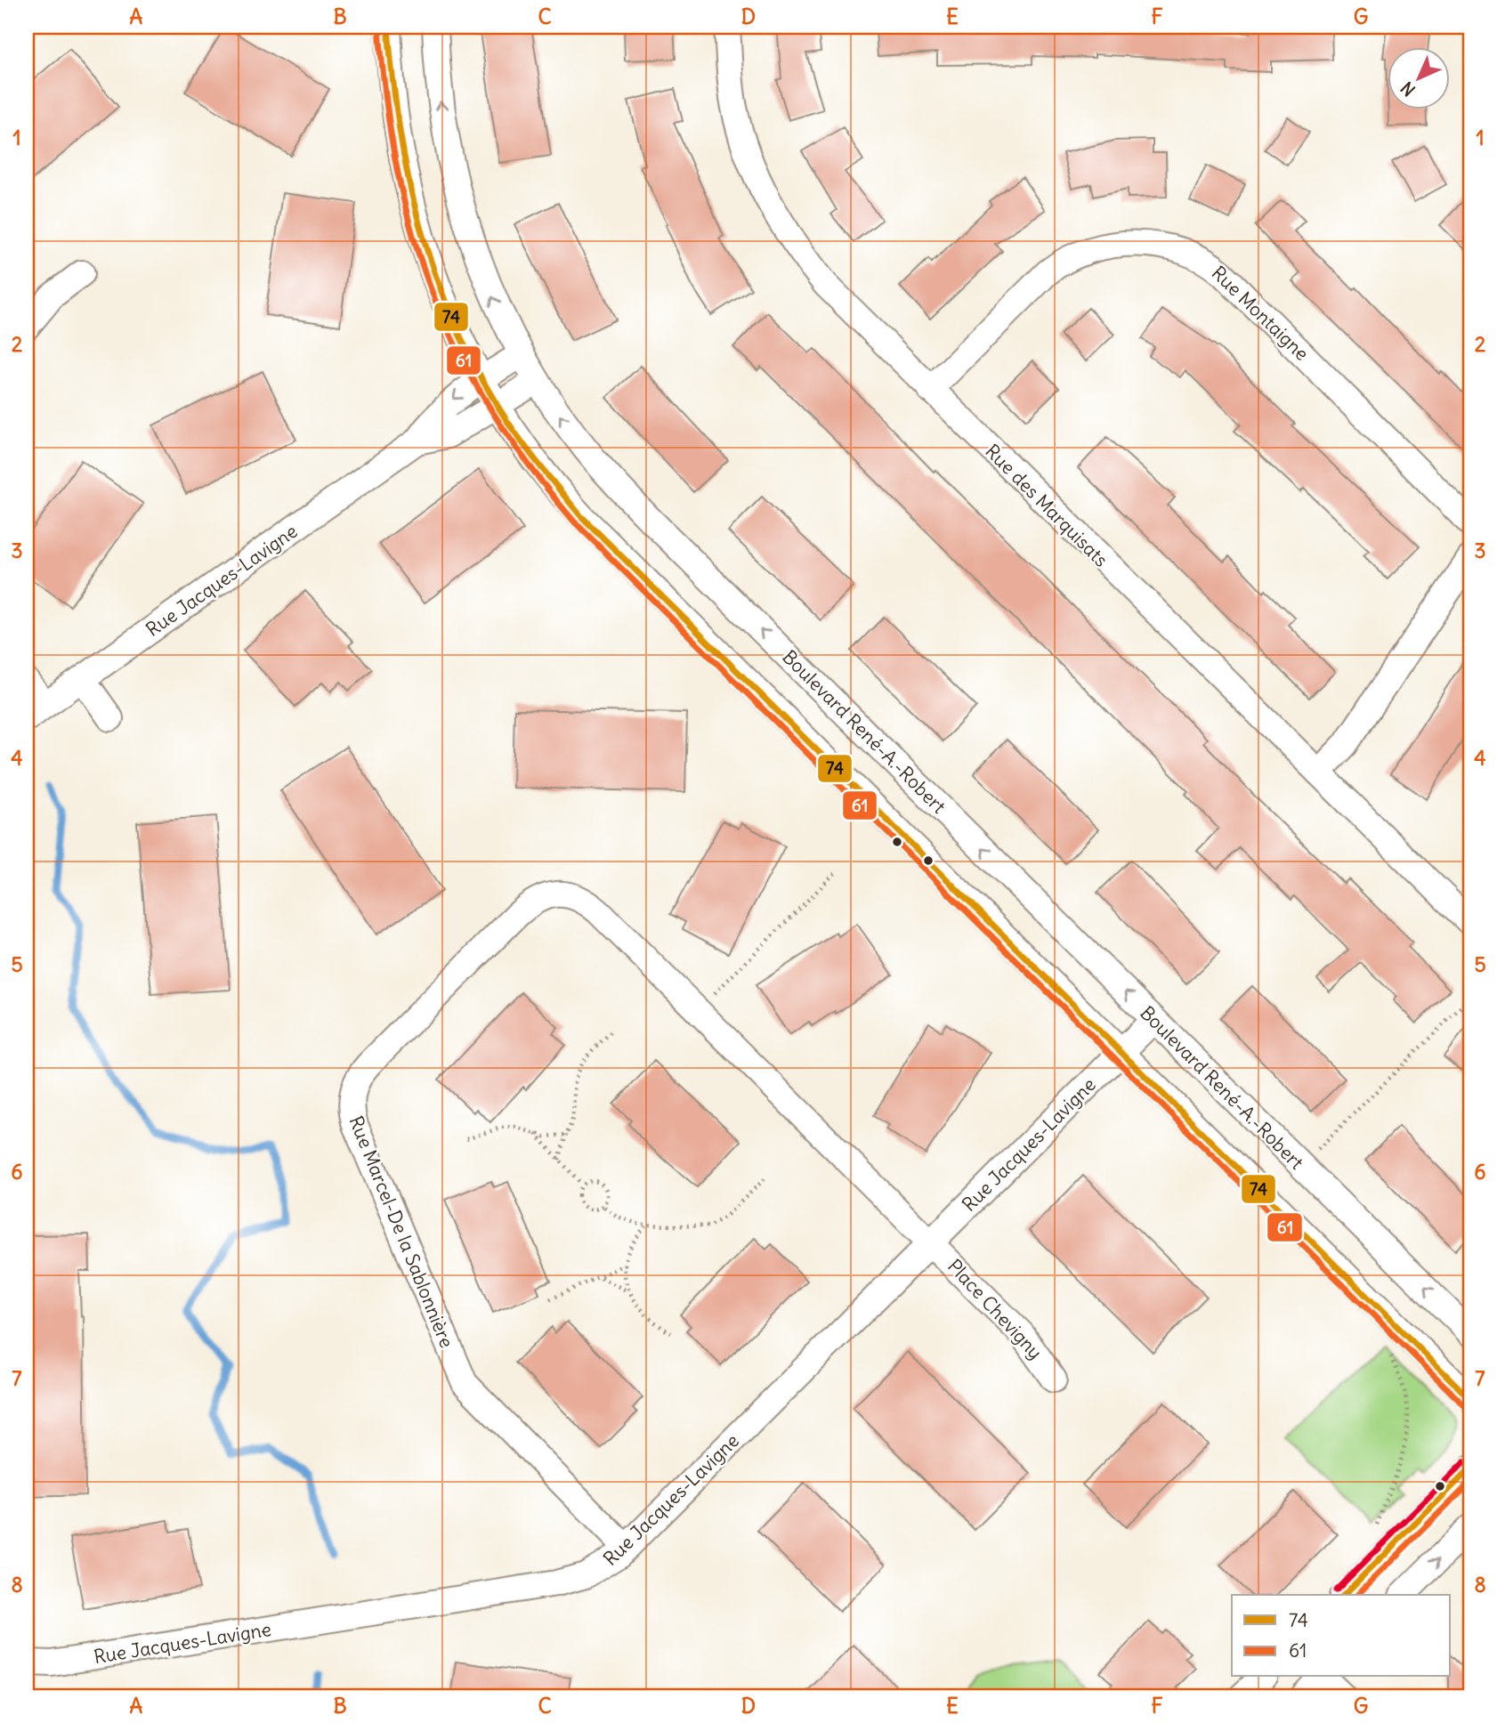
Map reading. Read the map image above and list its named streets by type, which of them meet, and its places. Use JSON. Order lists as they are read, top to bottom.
{
  "streets": {
    "street": [
      "Rue Montaigne",
      "Rue des Marquisats",
      "Rue Jacques-Lavigne",
      "Boulevard René-A.-Robert",
      "Rue Marcel-De la Sablonnière",
      "Place Chevigny"
    ]
  },
  "crossings": [
    ["Rue Montaigne", "Rue des Marquisats"],
    ["Rue Jacques-Lavigne", "Boulevard René-A.-Robert"],
    ["Rue Jacques-Lavigne", "Rue Marcel-De la Sablonnière"],
    ["Rue Jacques-Lavigne", "Place Chevigny"],
    ["Rue Marcel-De la Sablonnière", "Place Chevigny"]
  ],
  "lines": ["transit line 74", "transit line 61"],
  "legend": ["74", "61"],
  "north": "bottom left",
  "grid": {
    "columns": [
      "A",
      "B",
      "C",
      "D",
      "E",
      "F",
      "G"
    ],
    "rows": [
      "1",
      "2",
      "3",
      "4",
      "5",
      "6",
      "7",
      "8"
    ]
  }
}
